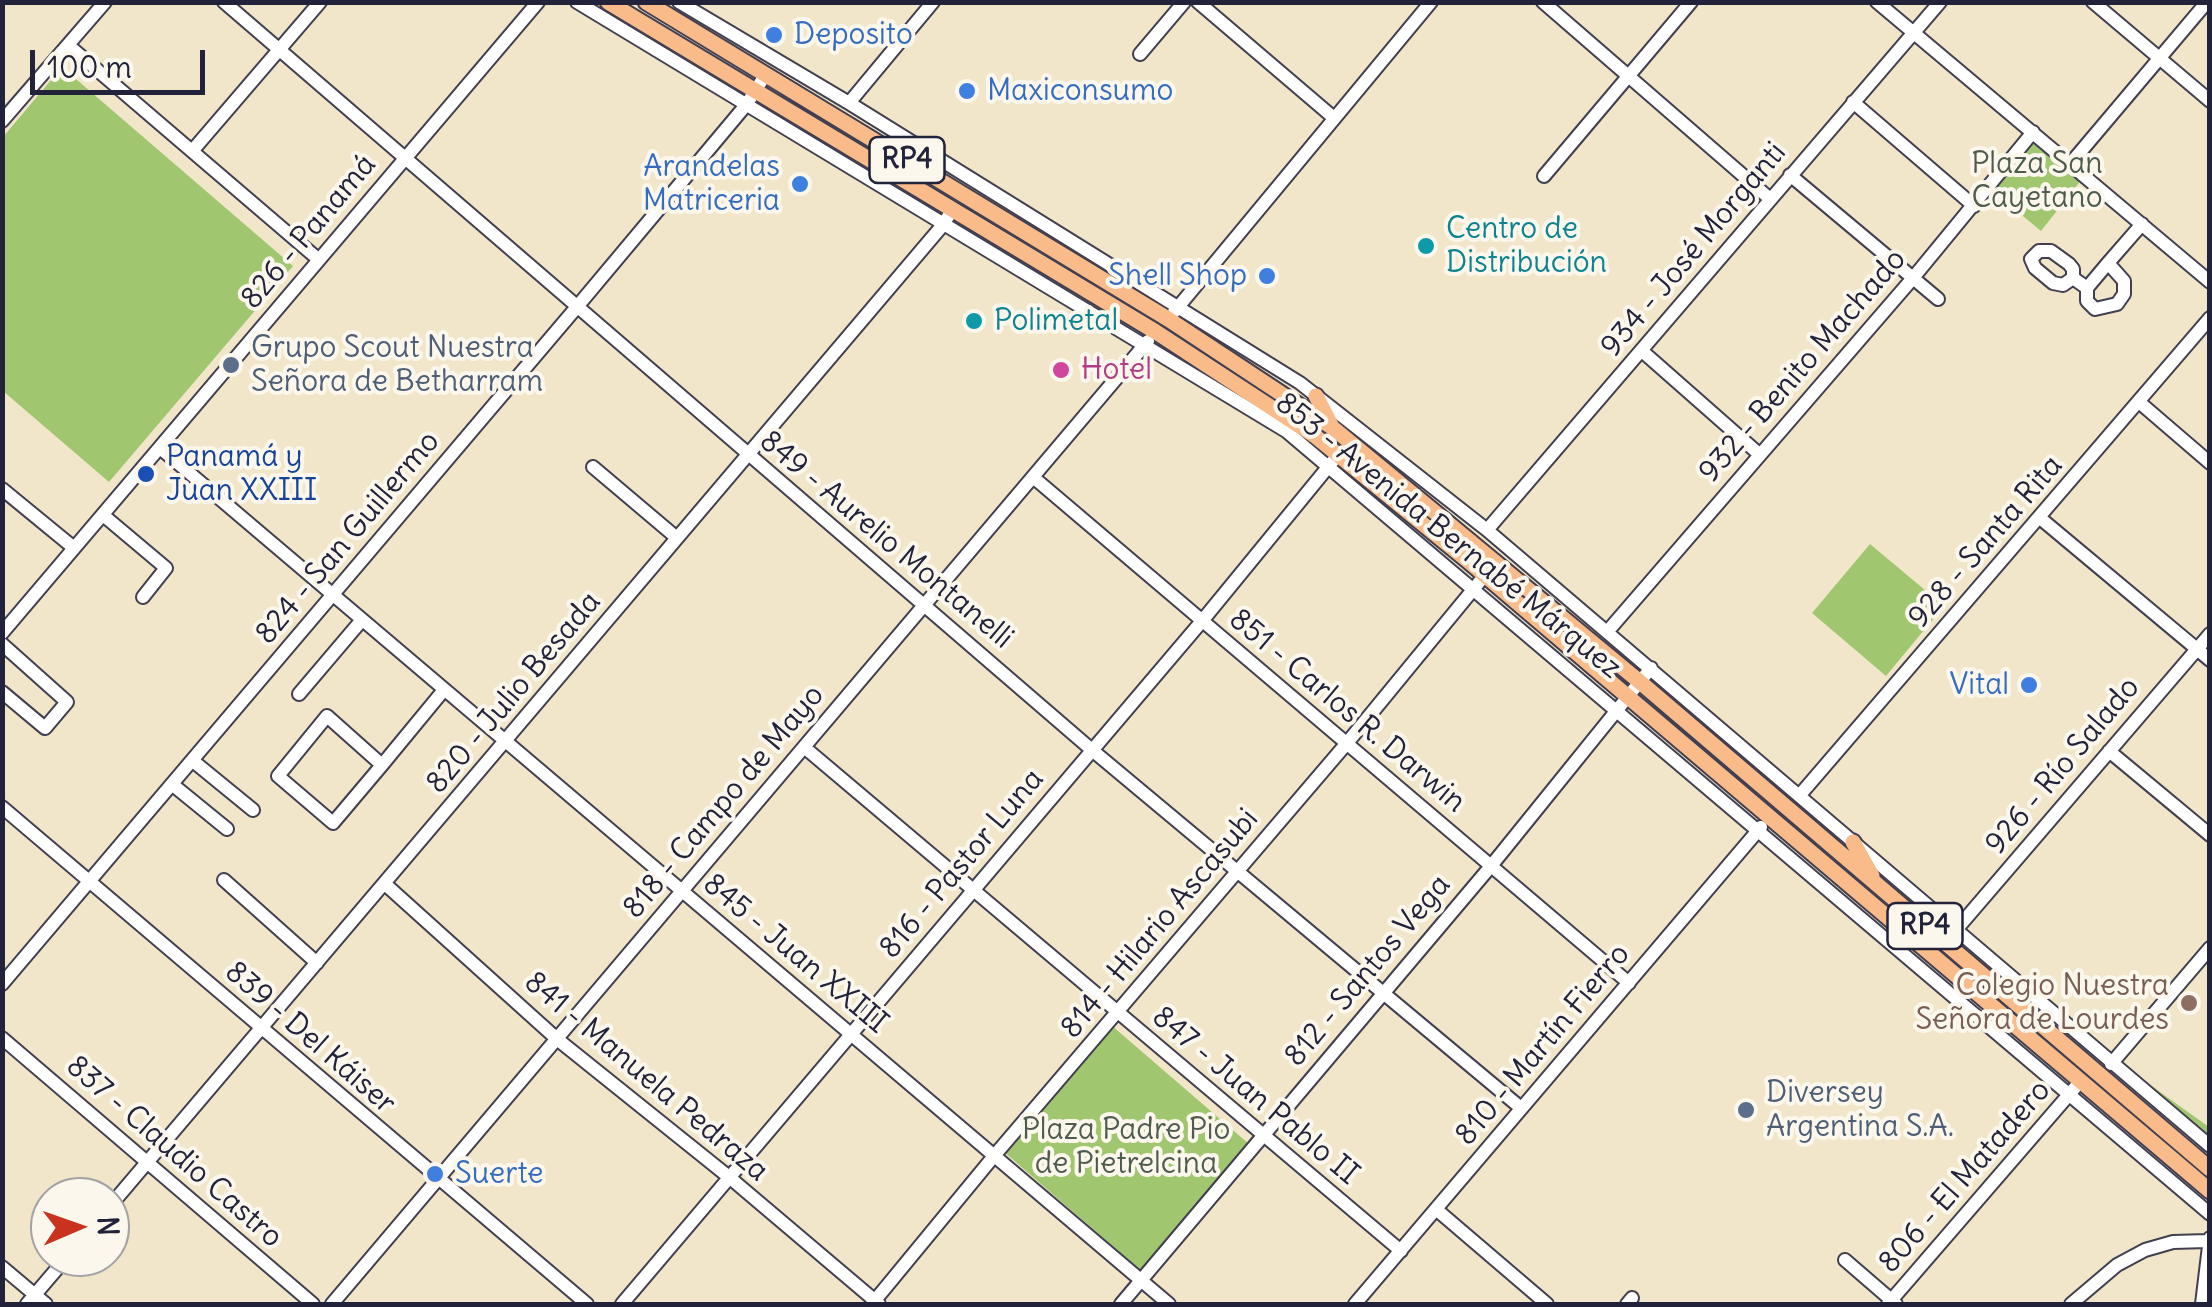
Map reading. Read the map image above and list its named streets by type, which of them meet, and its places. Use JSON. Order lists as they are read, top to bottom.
{
  "streets": {
    "main road": ["RP4", "853 - Avenida Bernabé Márquez"],
    "street": [
      "826 - Panamá",
      "934 - José Morganti",
      "932 - Benito Machado",
      "824 - San Guillermo",
      "849 - Aurelio Montanelli",
      "928 - Santa Rita",
      "820 - Julio Besada",
      "851 - Carlos R. Darwin",
      "926 - Río Salado",
      "818 - Campo de Mayo",
      "816 - Pastor Luna",
      "814 - Hilario Ascasubi",
      "845 - Juan XXIII",
      "812 - Santos Vega",
      "839 - Del Káiser",
      "810 - Martín Fierro",
      "841 - Manuela Pedraza",
      "847 - Juan Pablo II",
      "837 - Claudio Castro",
      "806 - El Matadero"
    ]
  },
  "crossings": [
    ["826 - Panamá", "849 - Aurelio Montanelli"],
    ["826 - Panamá", "845 - Juan XXIII"],
    ["934 - José Morganti", "853 - Avenida Bernabé Márquez"],
    ["932 - Benito Machado", "853 - Avenida Bernabé Márquez"],
    ["853 - Avenida Bernabé Márquez", "824 - San Guillermo"],
    ["853 - Avenida Bernabé Márquez", "928 - Santa Rita"],
    ["853 - Avenida Bernabé Márquez", "820 - Julio Besada"],
    ["853 - Avenida Bernabé Márquez", "926 - Río Salado"],
    ["853 - Avenida Bernabé Márquez", "818 - Campo de Mayo"],
    ["853 - Avenida Bernabé Márquez", "816 - Pastor Luna"],
    ["853 - Avenida Bernabé Márquez", "814 - Hilario Ascasubi"],
    ["853 - Avenida Bernabé Márquez", "812 - Santos Vega"],
    ["853 - Avenida Bernabé Márquez", "810 - Martín Fierro"],
    ["853 - Avenida Bernabé Márquez", "806 - El Matadero"],
    ["824 - San Guillermo", "849 - Aurelio Montanelli"],
    ["824 - San Guillermo", "845 - Juan XXIII"],
    ["824 - San Guillermo", "839 - Del Káiser"],
    ["849 - Aurelio Montanelli", "820 - Julio Besada"],
    ["849 - Aurelio Montanelli", "818 - Campo de Mayo"],
    ["849 - Aurelio Montanelli", "816 - Pastor Luna"],
    ["849 - Aurelio Montanelli", "814 - Hilario Ascasubi"],
    ["849 - Aurelio Montanelli", "812 - Santos Vega"],
    ["849 - Aurelio Montanelli", "810 - Martín Fierro"],
    ["820 - Julio Besada", "845 - Juan XXIII"],
    ["820 - Julio Besada", "839 - Del Káiser"],
    ["820 - Julio Besada", "841 - Manuela Pedraza"],
    ["820 - Julio Besada", "837 - Claudio Castro"],
    ["851 - Carlos R. Darwin", "818 - Campo de Mayo"],
    ["851 - Carlos R. Darwin", "816 - Pastor Luna"],
    ["851 - Carlos R. Darwin", "814 - Hilario Ascasubi"],
    ["851 - Carlos R. Darwin", "812 - Santos Vega"],
    ["851 - Carlos R. Darwin", "810 - Martín Fierro"],
    ["818 - Campo de Mayo", "845 - Juan XXIII"],
    ["818 - Campo de Mayo", "839 - Del Káiser"],
    ["818 - Campo de Mayo", "841 - Manuela Pedraza"],
    ["818 - Campo de Mayo", "847 - Juan Pablo II"],
    ["816 - Pastor Luna", "845 - Juan XXIII"],
    ["816 - Pastor Luna", "841 - Manuela Pedraza"],
    ["816 - Pastor Luna", "847 - Juan Pablo II"],
    ["814 - Hilario Ascasubi", "845 - Juan XXIII"],
    ["814 - Hilario Ascasubi", "841 - Manuela Pedraza"],
    ["814 - Hilario Ascasubi", "847 - Juan Pablo II"],
    ["845 - Juan XXIII", "812 - Santos Vega"],
    ["812 - Santos Vega", "847 - Juan Pablo II"],
    ["810 - Martín Fierro", "847 - Juan Pablo II"]
  ],
  "parks": ["Plaza San Cayetano", "Plaza Padre Pio de Pietrelcina"],
  "places": [
    "Deposito",
    "Maxiconsumo",
    "Arandelas Matriceria",
    "Centro de Distribución",
    "Shell Shop",
    "Polimetal",
    "Grupo Scout Nuestra Señora de Betharram",
    "Hotel",
    "Panamá y Juan XXIII",
    "Vital",
    "Colegio Nuestra Señora de Lourdes",
    "Diversey Argentina S.A.",
    "Suerte"
  ],
  "scale_bar": "100 m",
  "north": "right"
}
